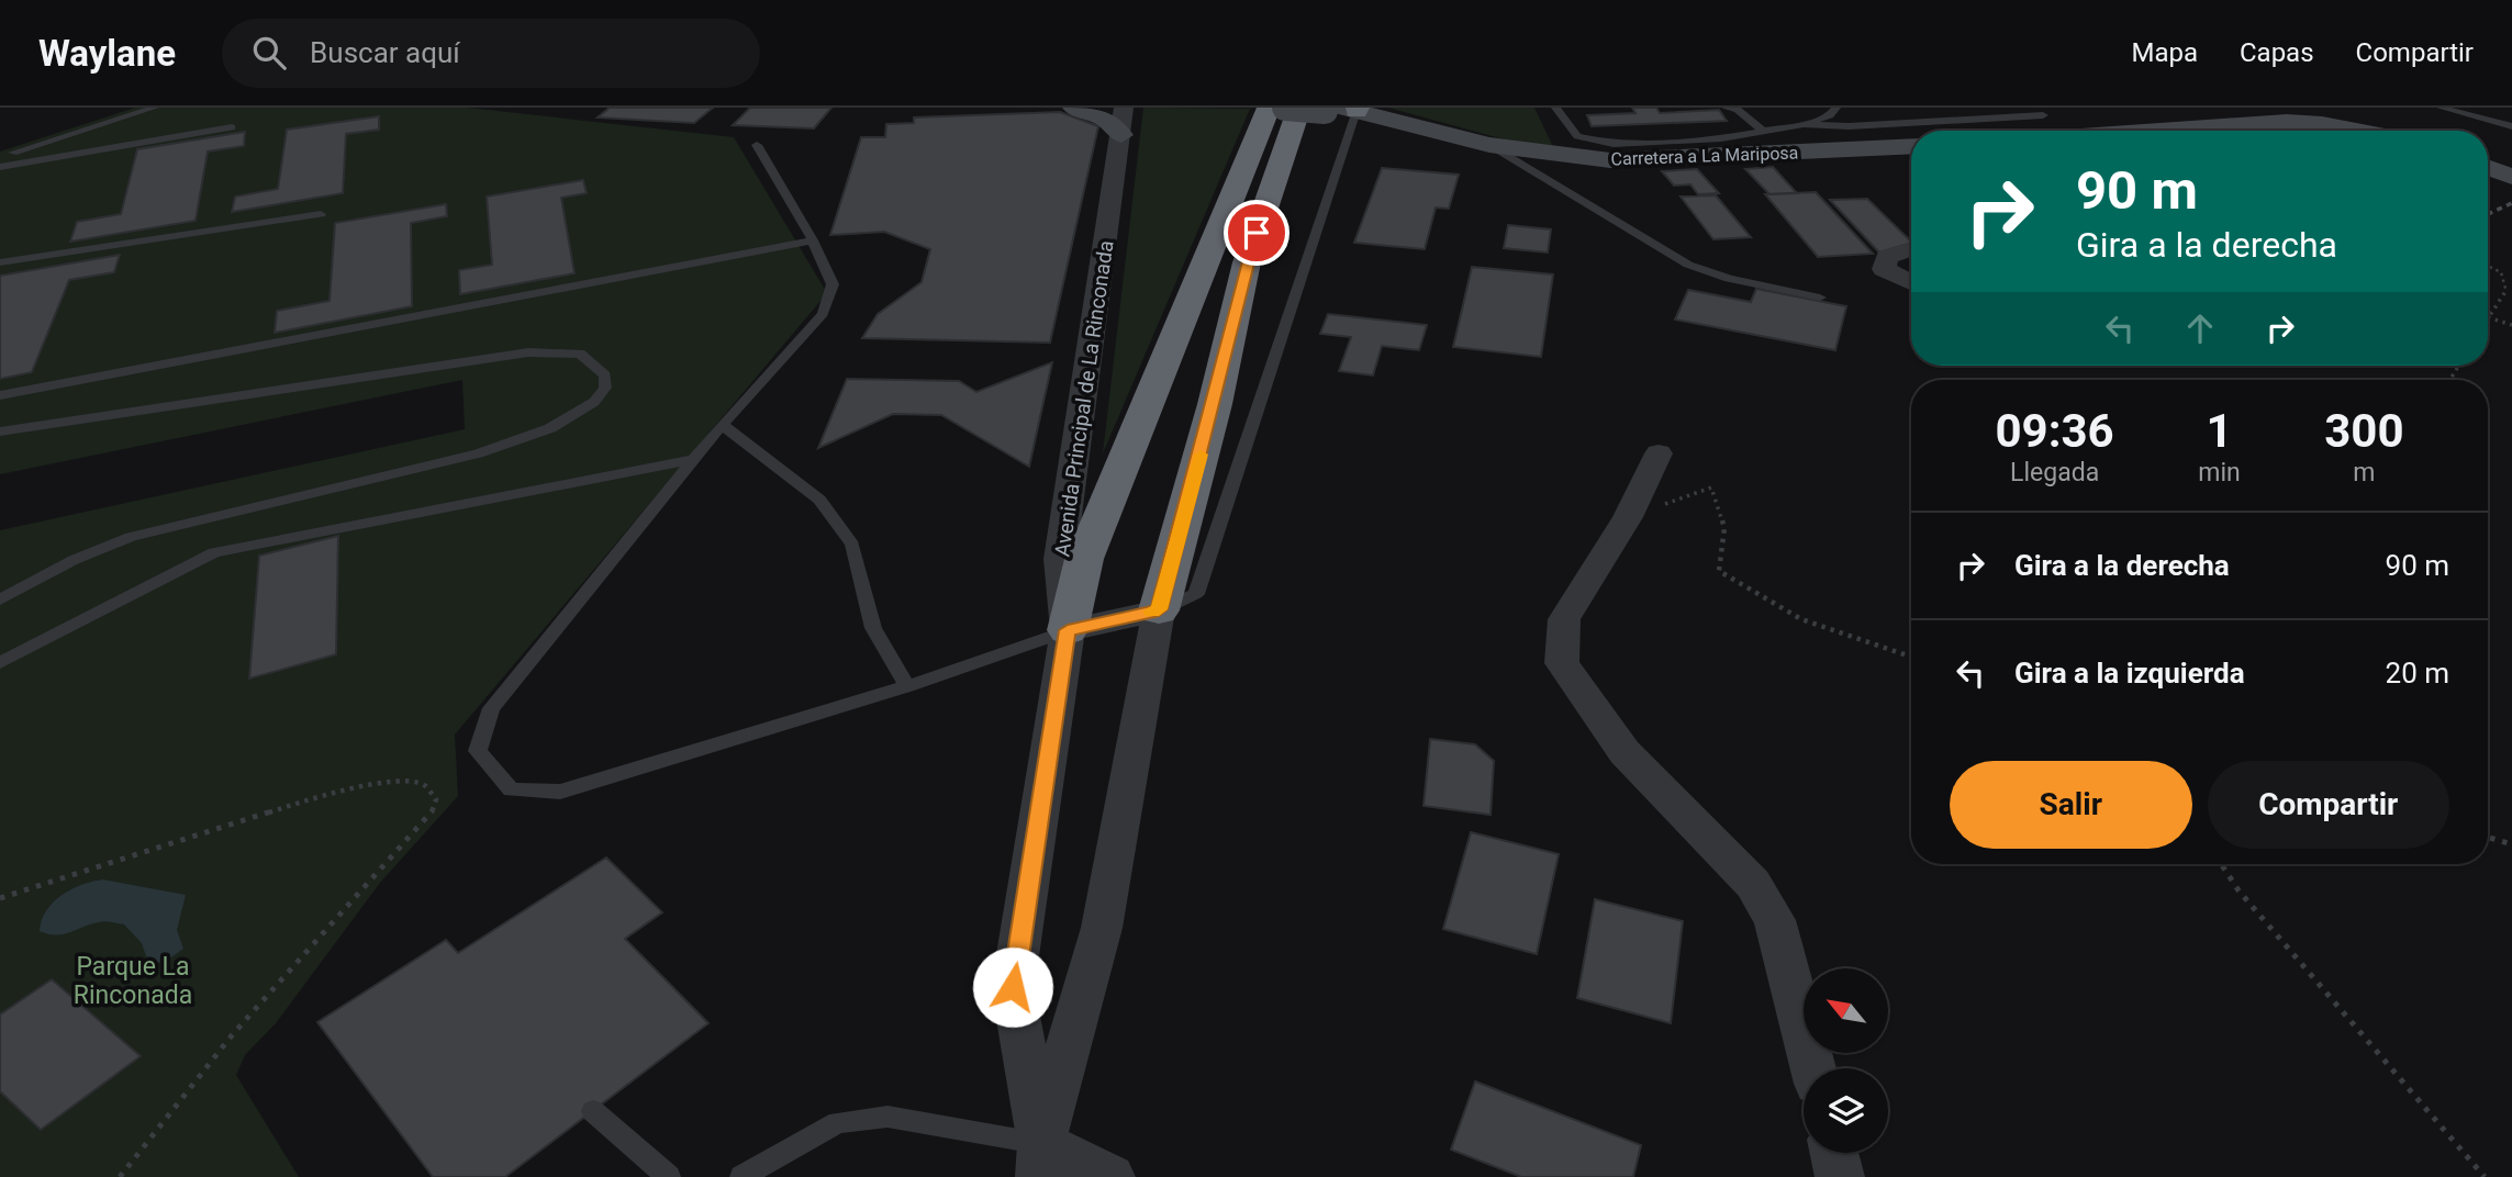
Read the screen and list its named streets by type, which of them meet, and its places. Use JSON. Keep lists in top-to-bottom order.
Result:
{
  "streets": {
    "street": ["Carretera a La Mariposa", "Avenida Principal de La Rinconada"]
  },
  "parks": ["Parque La Rinconada"],
  "north": "top left",
  "page": {
    "header": "Waylane",
    "search": "Buscar aquí",
    "nav": ["Mapa", "Capas", "Compartir"],
    "turn": ["90 m", "Gira a la derecha"],
    "eta": [
      "09:36",
      "Llegada",
      "1",
      "min",
      "300",
      "m"
    ],
    "list": [
      {
        "name": "Gira a la derecha",
        "value": "90 m"
      },
      {
        "name": "Gira a la izquierda",
        "value": "20 m"
      }
    ],
    "buttons": ["Salir", "Compartir"]
  }
}
